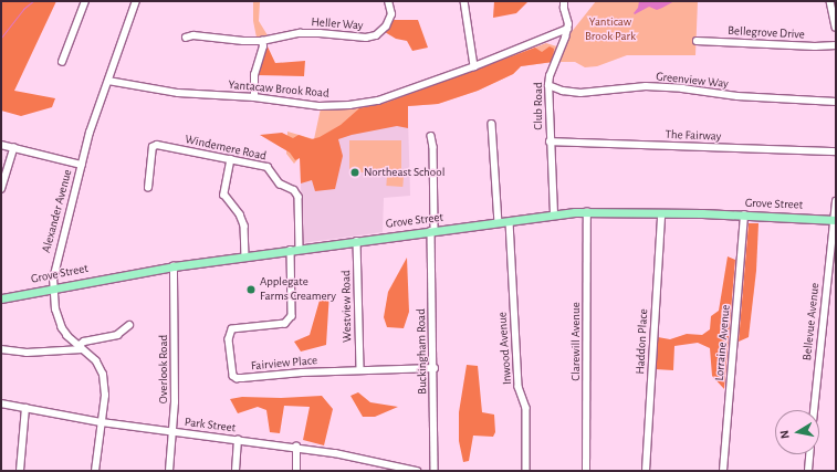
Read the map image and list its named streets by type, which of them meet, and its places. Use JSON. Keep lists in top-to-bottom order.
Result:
{
  "streets": {
    "main road": ["Grove Street"],
    "street": [
      "Heller Way",
      "Bellegrove Drive",
      "Greenview Way",
      "Yantacaw Brook Road",
      "Club Road",
      "The Fairway",
      "Windemere Road",
      "Alexander Avenue",
      "Westview Road",
      "Bellevue Avenue",
      "Clarewill Avenue",
      "Haddon Place",
      "Lorraine Avenue",
      "Inwood Avenue",
      "Buckingham Road",
      "Fairview Place",
      "Overlook Road",
      "Park Street"
    ]
  },
  "crossings": [
    ["Greenview Way", "Club Road"],
    ["Yantacaw Brook Road", "Club Road"],
    ["Yantacaw Brook Road", "Alexander Avenue"],
    ["Club Road", "The Fairway"],
    ["Club Road", "Grove Street"],
    ["Windemere Road", "Grove Street"],
    ["Windemere Road", "Fairview Place"],
    ["Grove Street", "Alexander Avenue"],
    ["Grove Street", "Westview Road"],
    ["Grove Street", "Bellevue Avenue"],
    ["Grove Street", "Clarewill Avenue"],
    ["Grove Street", "Haddon Place"],
    ["Grove Street", "Lorraine Avenue"],
    ["Grove Street", "Inwood Avenue"],
    ["Grove Street", "Buckingham Road"],
    ["Grove Street", "Fairview Place"],
    ["Grove Street", "Overlook Road"],
    ["Alexander Avenue", "Park Street"],
    ["Westview Road", "Fairview Place"],
    ["Buckingham Road", "Fairview Place"],
    ["Overlook Road", "Park Street"]
  ],
  "parks": ["Yanticaw Brook Park"],
  "places": ["Northeast School", "Applegate Farms Creamery"],
  "north": "left"
}
